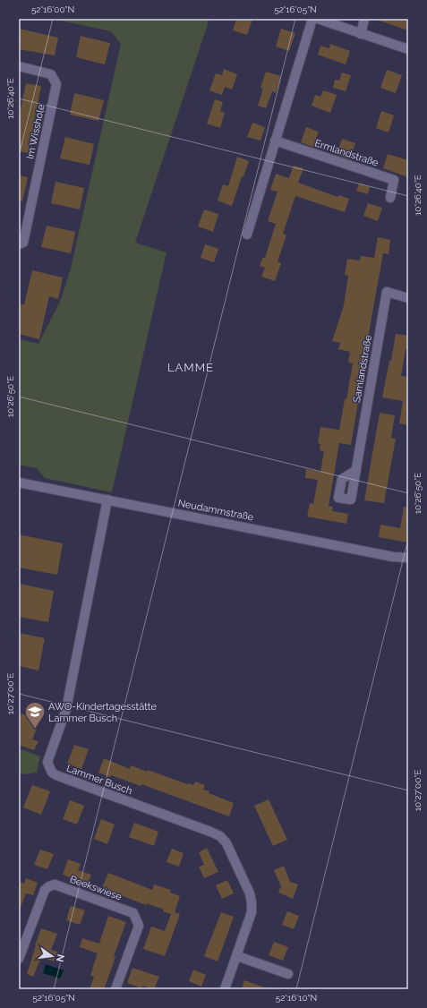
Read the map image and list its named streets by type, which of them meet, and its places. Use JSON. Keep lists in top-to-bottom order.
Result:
{
  "streets": {
    "street": [
      "Im Wisshole",
      "Ermlandstraße",
      "Samlandstraße",
      "Neudammstraße",
      "Lammer Busch",
      "Beekswiese"
    ]
  },
  "crossings": [
    ["Neudammstraße", "Lammer Busch"]
  ],
  "districts": ["LAMME"],
  "places": {
    "school or university": ["AWO-Kindertagesstätte Lammer Busch"]
  },
  "north": "right",
  "coordinates": [
    "52°16'00\"N",
    "52°16'05\"N",
    "10°26'40\"E",
    "10°26'50\"E",
    "10°27'00\"E",
    "52°16'10\"N"
  ]
}
